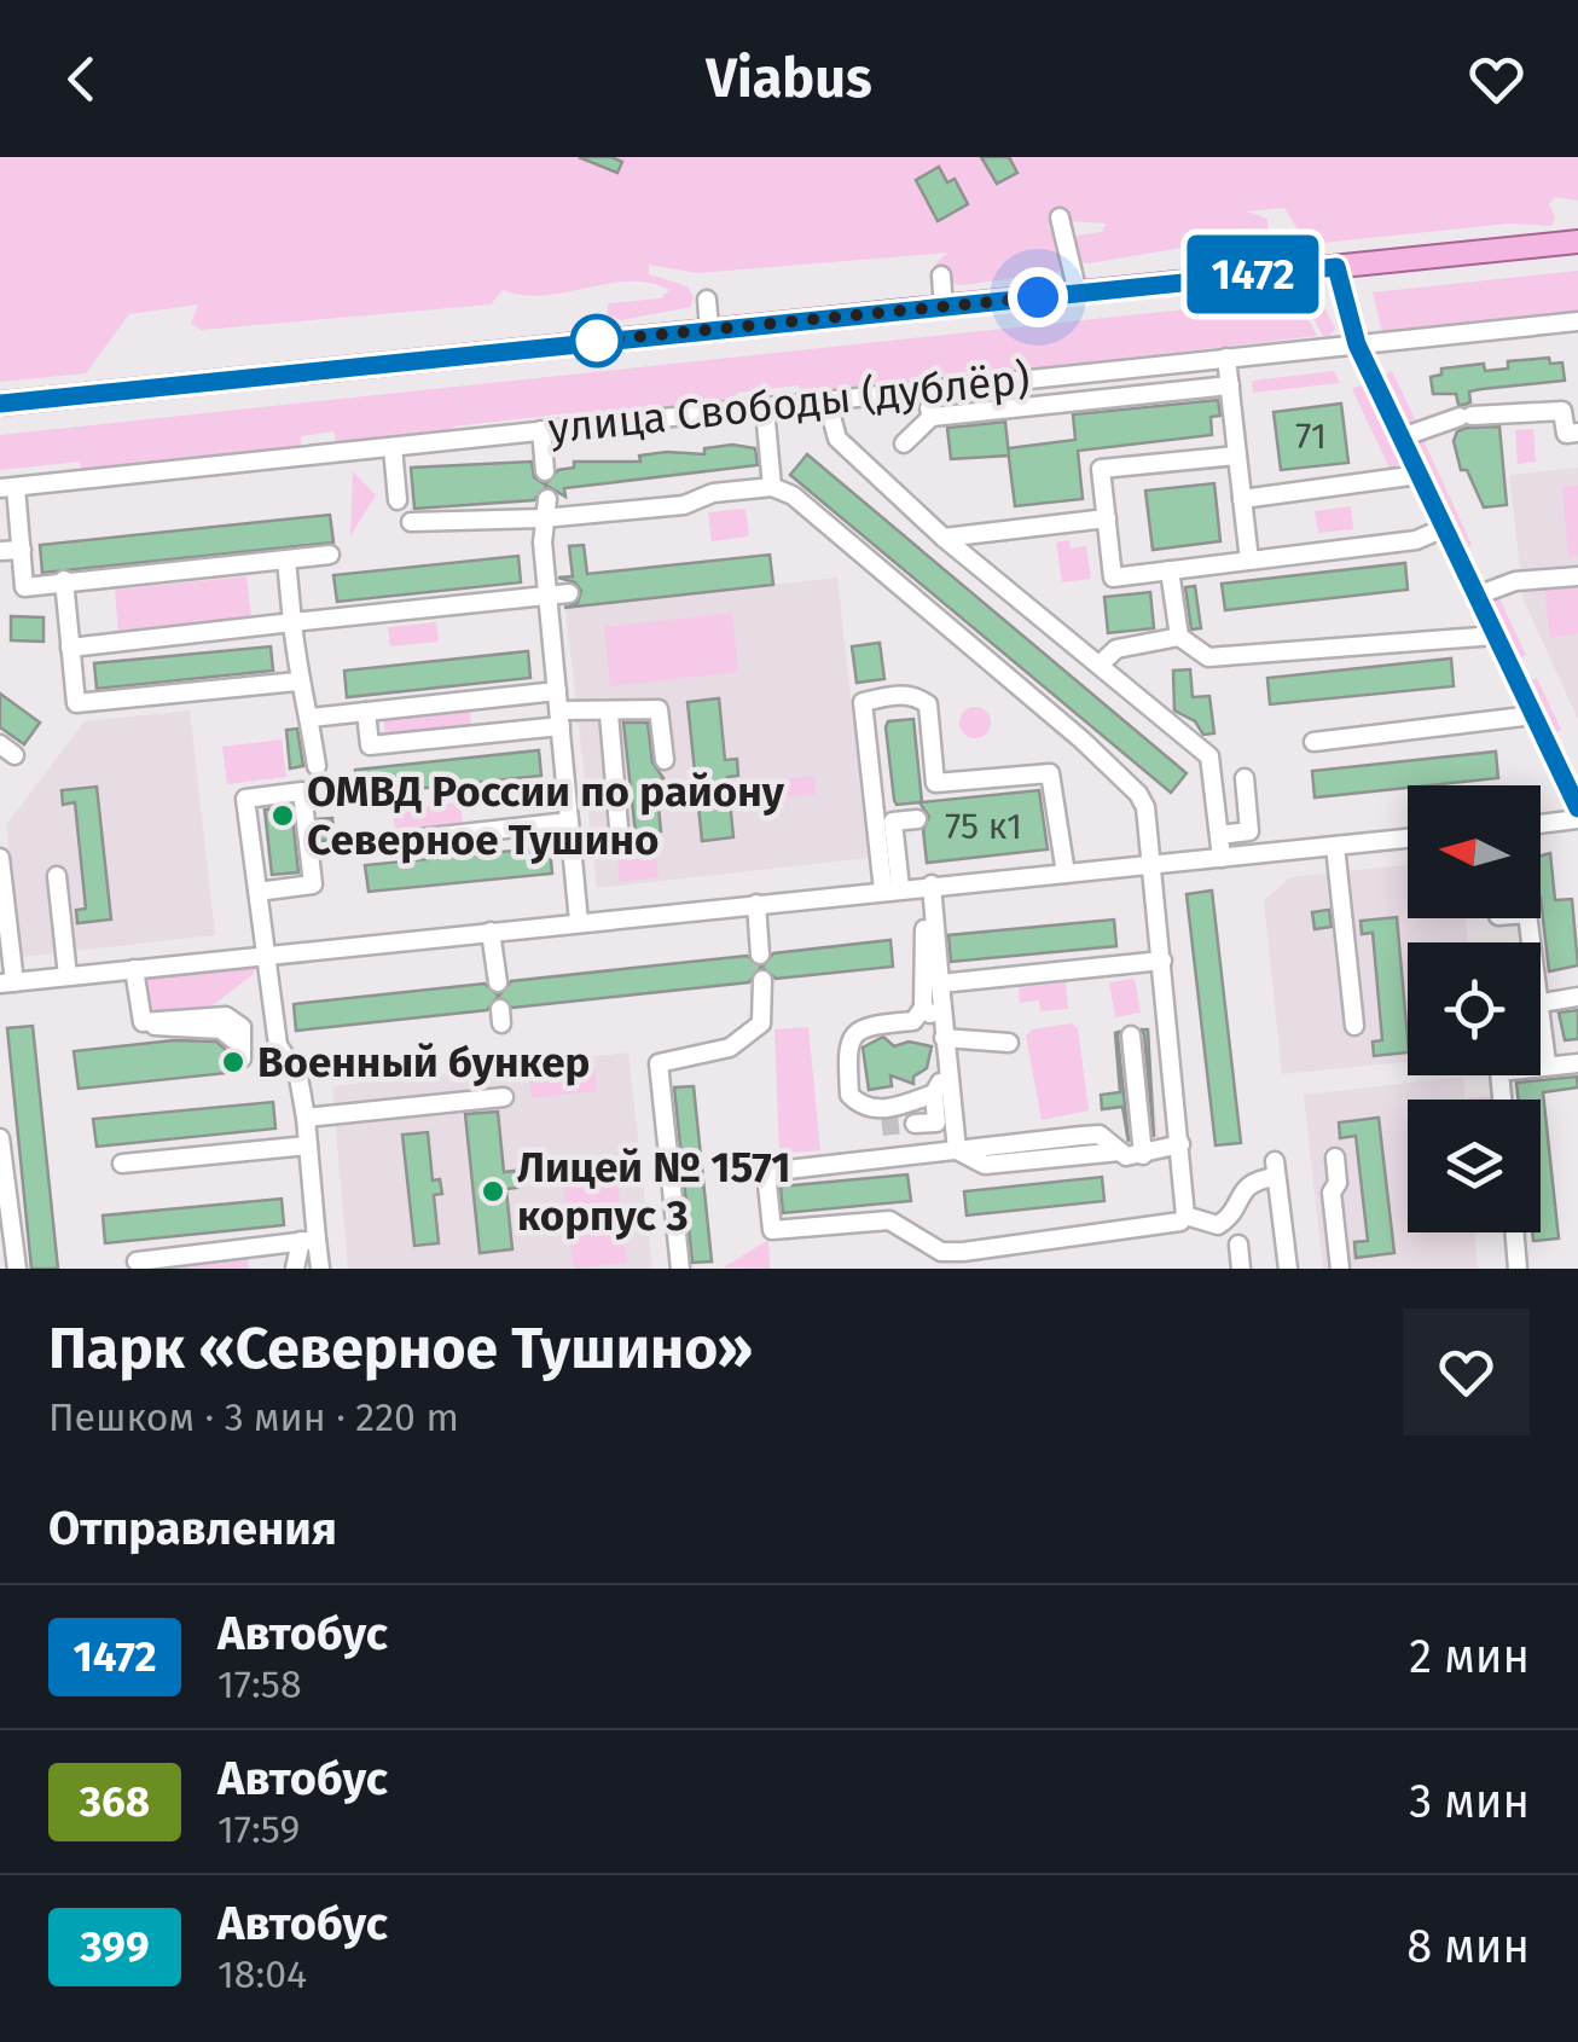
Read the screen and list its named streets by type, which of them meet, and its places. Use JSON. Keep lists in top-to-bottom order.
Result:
{
  "streets": {
    "street": ["улица Свободы (дублёр)"]
  },
  "places": ["ОМВД России по району Северное Тушино", "Военный бункер", "Лицей № 1571 корпус 3"],
  "lines": ["bus line 1472"],
  "house_numbers": ["71", "75 к1"],
  "north": "left",
  "page": {
    "header": "Viabus",
    "on_map": "1472",
    "heading": [
      ["Парк «Северное Тушино»", "Пешком · 3 мин · 220 m"],
      "Отправления"
    ],
    "list": [
      {
        "mark": "1472",
        "name": "Автобус",
        "note": "17:58",
        "value": "2 мин"
      },
      {
        "mark": "368",
        "name": "Автобус",
        "note": "17:59",
        "value": "3 мин"
      },
      {
        "mark": "399",
        "name": "Автобус",
        "note": "18:04",
        "value": "8 мин"
      }
    ]
  }
}
